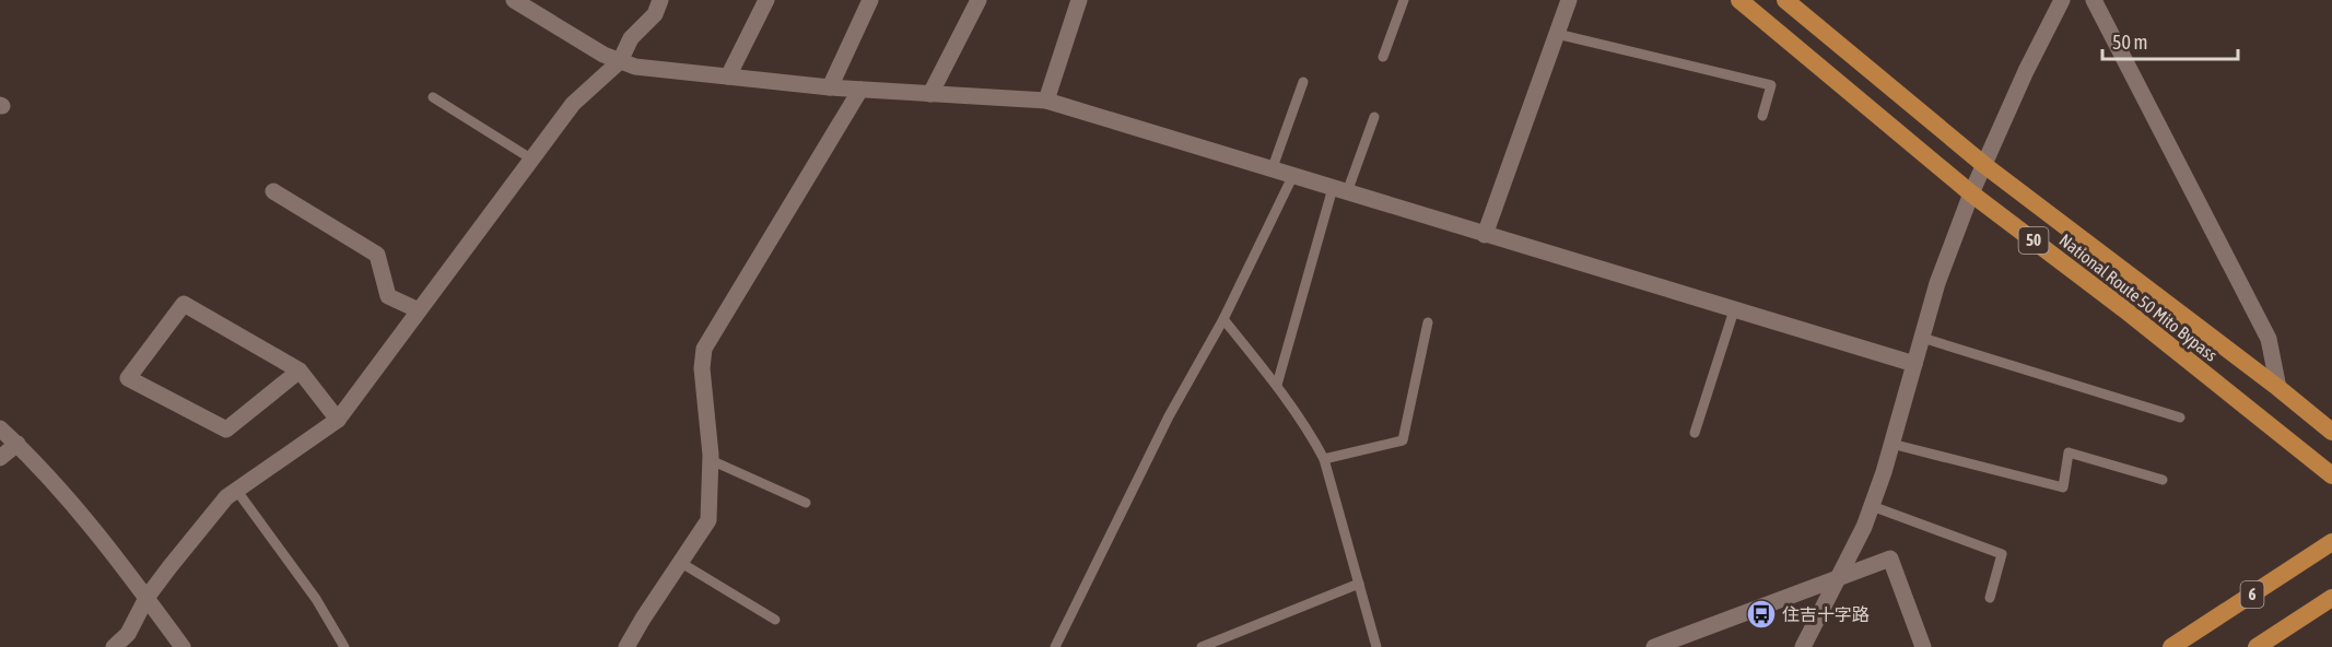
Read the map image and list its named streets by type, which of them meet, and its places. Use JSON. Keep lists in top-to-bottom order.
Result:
{
  "streets": {
    "highway": ["50", "National Route 50 Mito Bypass", "6"]
  },
  "crossings": [
    ["50", "National Route 50 Mito Bypass"]
  ],
  "places": {
    "bus stop": ["住吉十字路"]
  },
  "scale_bar": "50 m"
}
